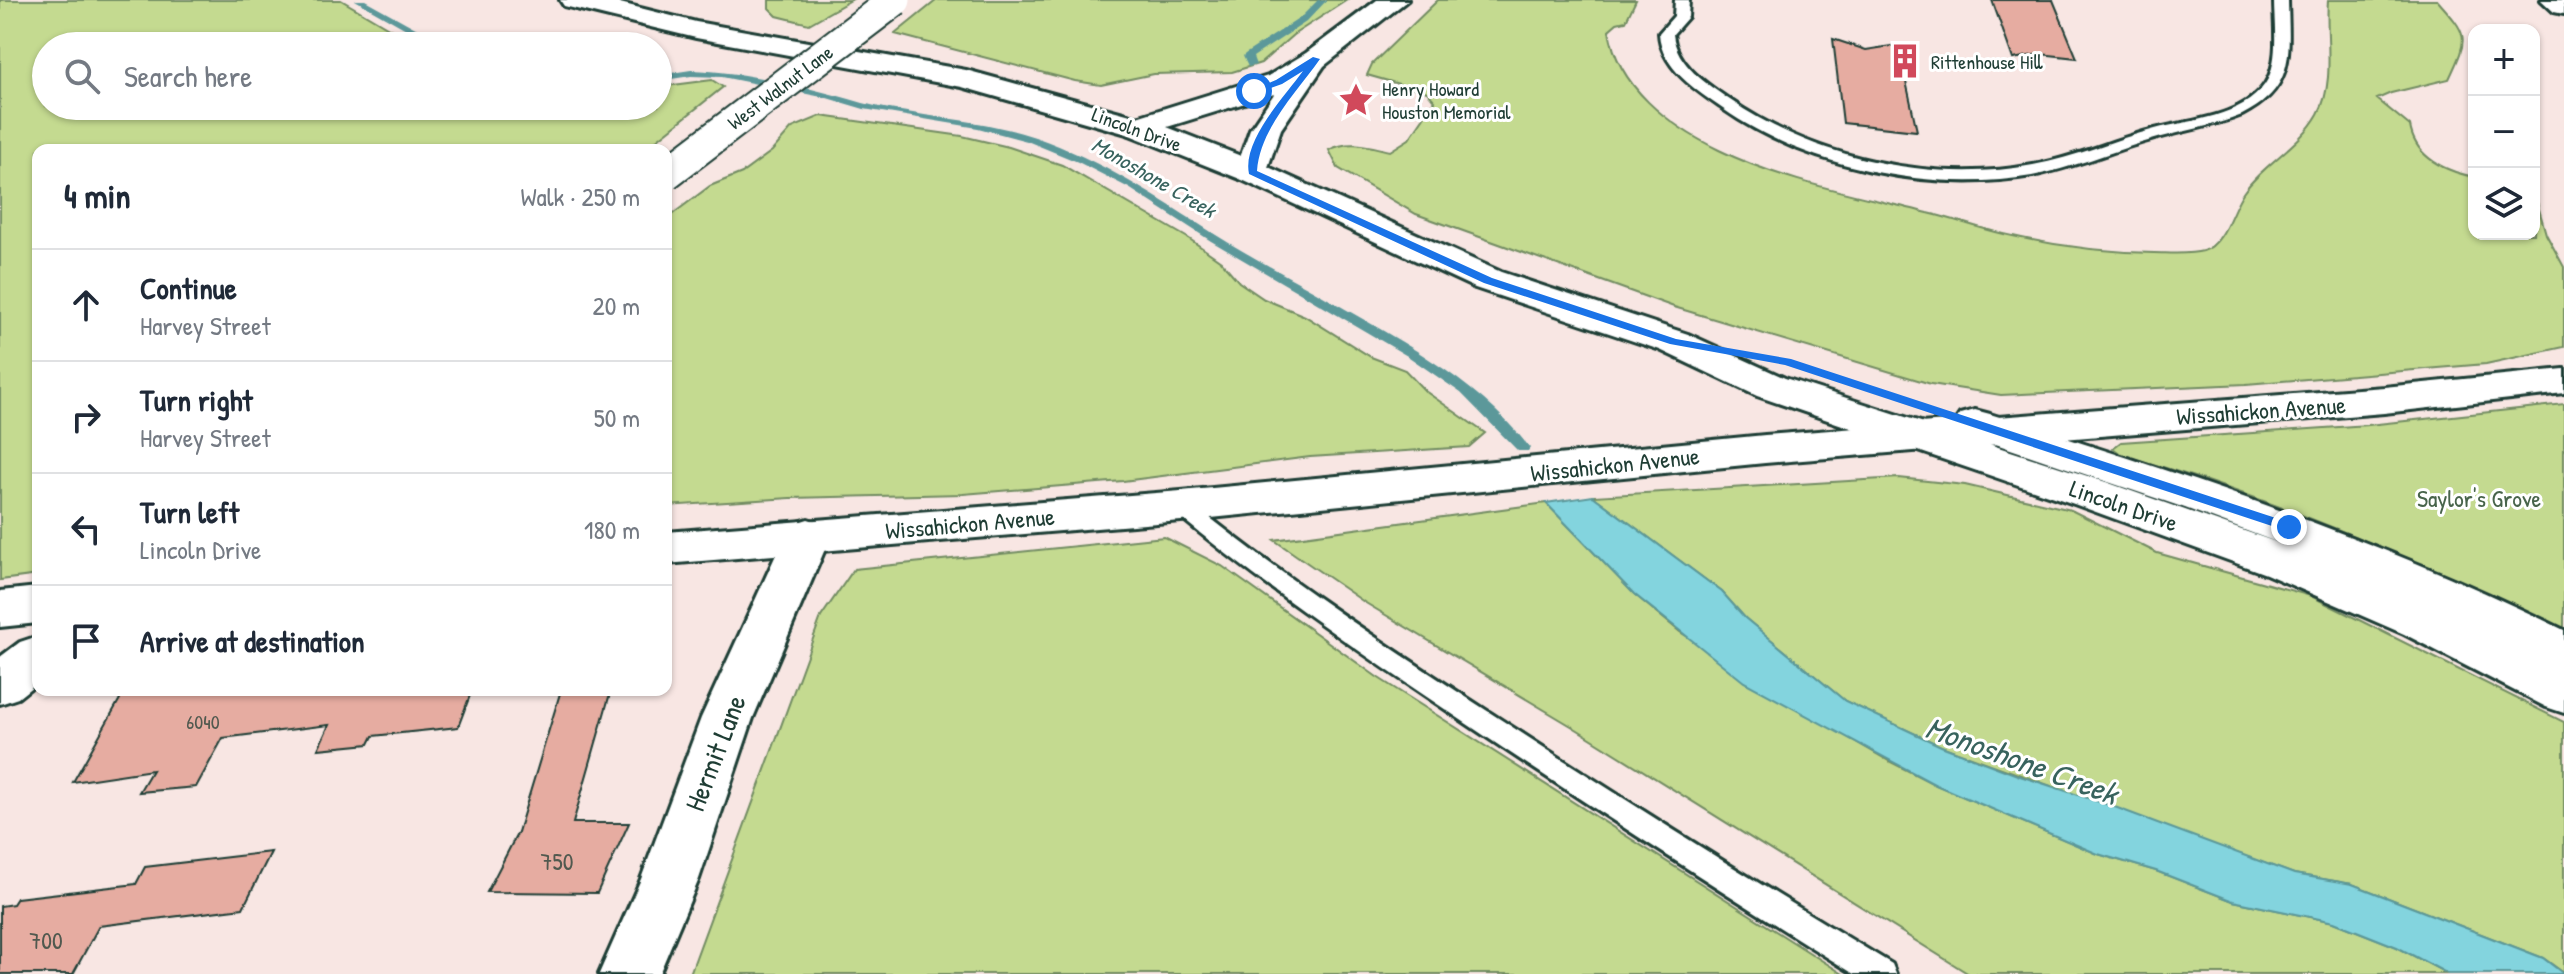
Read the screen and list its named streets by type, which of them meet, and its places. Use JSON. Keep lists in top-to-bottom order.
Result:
{
  "streets": {
    "street": [
      "West Walnut Lane",
      "Lincoln Drive",
      "Wissahickon Avenue",
      "Hermit Lane"
    ]
  },
  "crossings": [
    ["Lincoln Drive", "Wissahickon Avenue"],
    ["Wissahickon Avenue", "Hermit Lane"]
  ],
  "water": ["Monoshone Creek"],
  "parks": ["Saylor's Grove"],
  "places": {
    "building": ["Rittenhouse Hill"],
    "place": ["Henry Howard Houston Memorial"]
  },
  "house_numbers": ["6040", "750", "700"],
  "page": {
    "map_buttons": ["+", "−"],
    "search": "Search here",
    "heading": ["4 min", "Walk · 250 m"],
    "list": [
      ["Continue", "Harvey Street", "20 m"],
      ["Turn right", "Harvey Street", "50 m"],
      ["Turn left", "Lincoln Drive", "180 m"],
      "Arrive at destination"
    ]
  }
}
